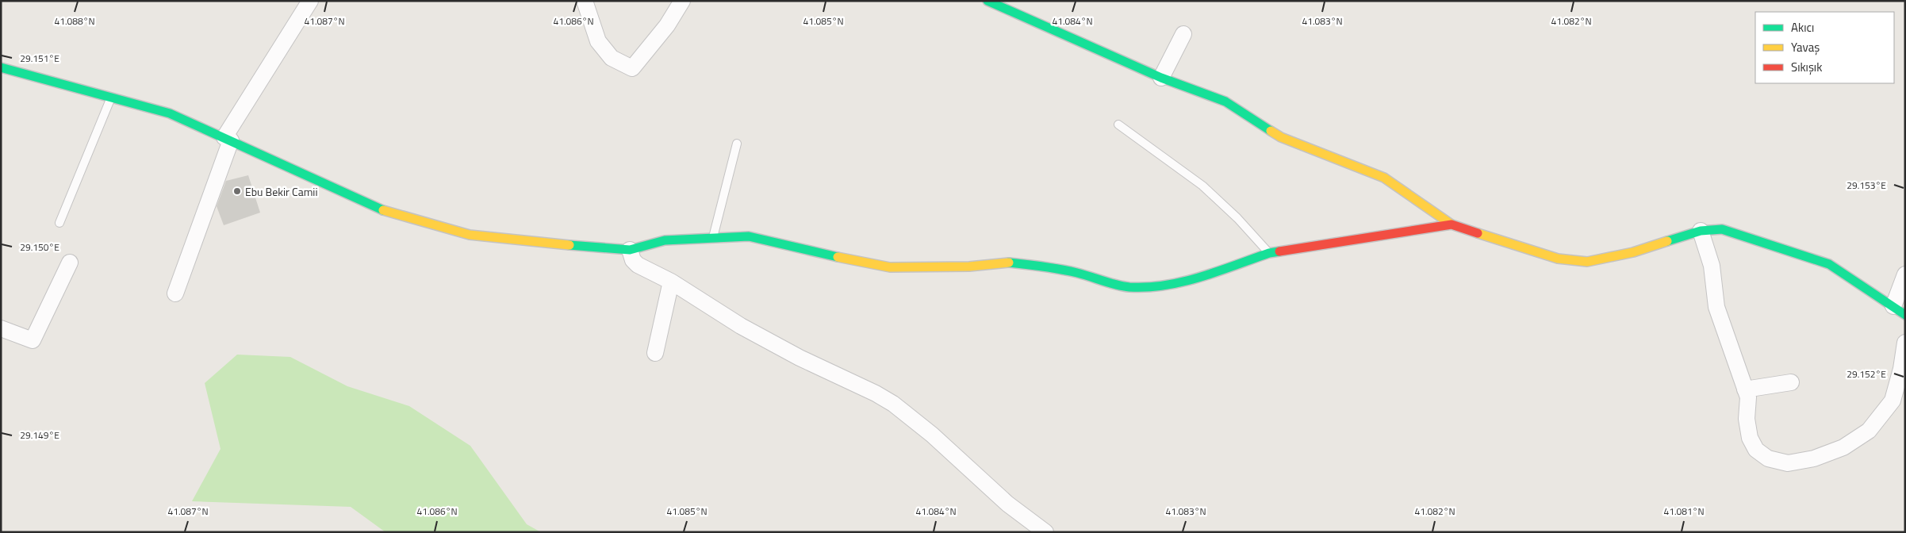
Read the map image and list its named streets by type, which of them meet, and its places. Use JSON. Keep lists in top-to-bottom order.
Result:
{
  "places": ["Ebu Bekir Camii"],
  "legend": ["Akıcı", "Yavaş", "Sıkışık"],
  "coordinates": [
    "41.088°N",
    "41.087°N",
    "41.086°N",
    "41.085°N",
    "41.084°N",
    "41.083°N",
    "41.082°N",
    "29.151°E",
    "29.153°E",
    "29.150°E",
    "29.152°E",
    "29.149°E",
    "41.081°N"
  ]
}
